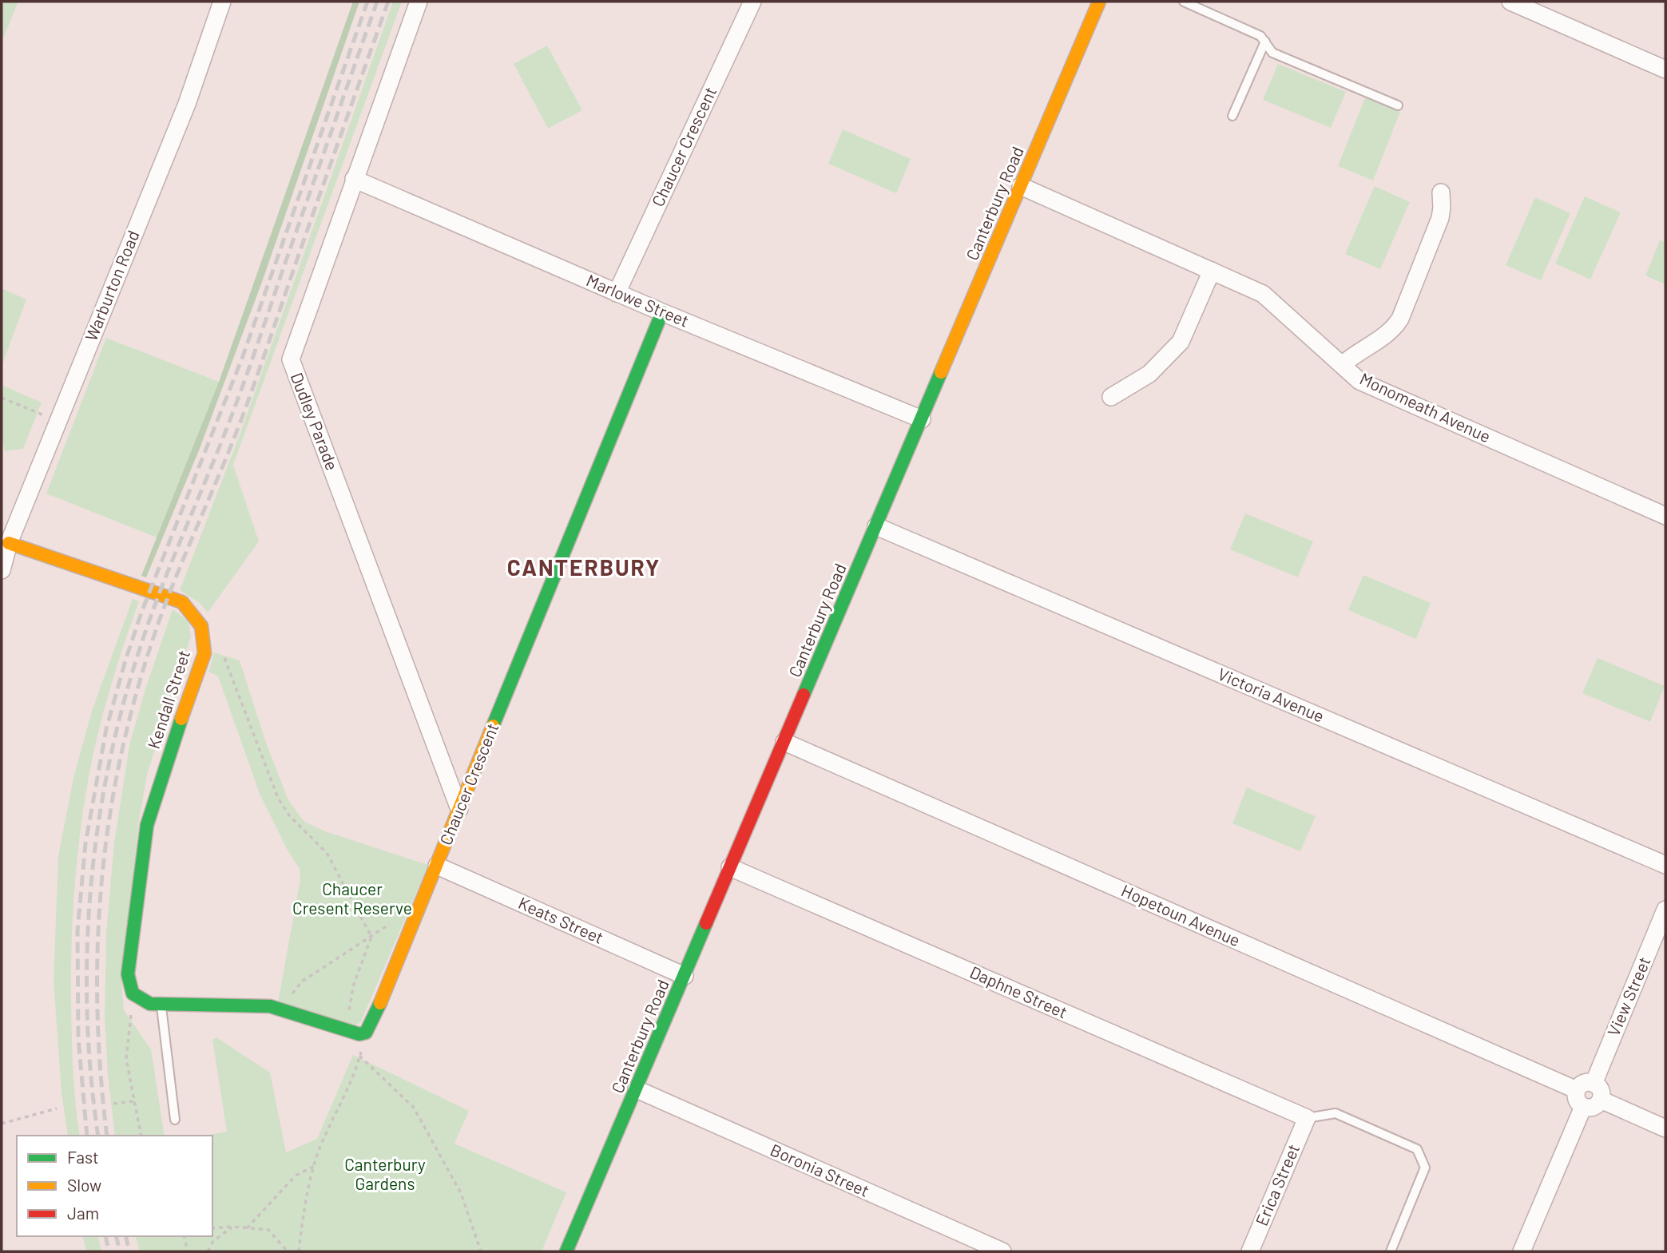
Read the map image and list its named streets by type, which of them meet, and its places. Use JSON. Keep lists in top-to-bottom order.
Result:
{
  "streets": {
    "street": [
      "Chaucer Crescent",
      "Canterbury Road",
      "Warburton Road",
      "Marlowe Street",
      "Monomeath Avenue",
      "Dudley Parade",
      "Victoria Avenue",
      "Kendall Street",
      "Hopetoun Avenue",
      "Keats Street",
      "Daphne Street",
      "View Street",
      "Boronia Street",
      "Erica Street"
    ]
  },
  "crossings": [
    ["Chaucer Crescent", "Marlowe Street"],
    ["Chaucer Crescent", "Dudley Parade"],
    ["Chaucer Crescent", "Keats Street"],
    ["Canterbury Road", "Marlowe Street"],
    ["Canterbury Road", "Monomeath Avenue"],
    ["Canterbury Road", "Victoria Avenue"],
    ["Canterbury Road", "Hopetoun Avenue"],
    ["Canterbury Road", "Keats Street"],
    ["Canterbury Road", "Daphne Street"],
    ["Canterbury Road", "Boronia Street"],
    ["Warburton Road", "Kendall Street"],
    ["Marlowe Street", "Dudley Parade"],
    ["Hopetoun Avenue", "View Street"],
    ["Daphne Street", "Erica Street"]
  ],
  "districts": ["CANTERBURY"],
  "parks": ["Chaucer Cresent Reserve", "Canterbury Gardens"],
  "legend": ["Fast", "Slow", "Jam"]
}
